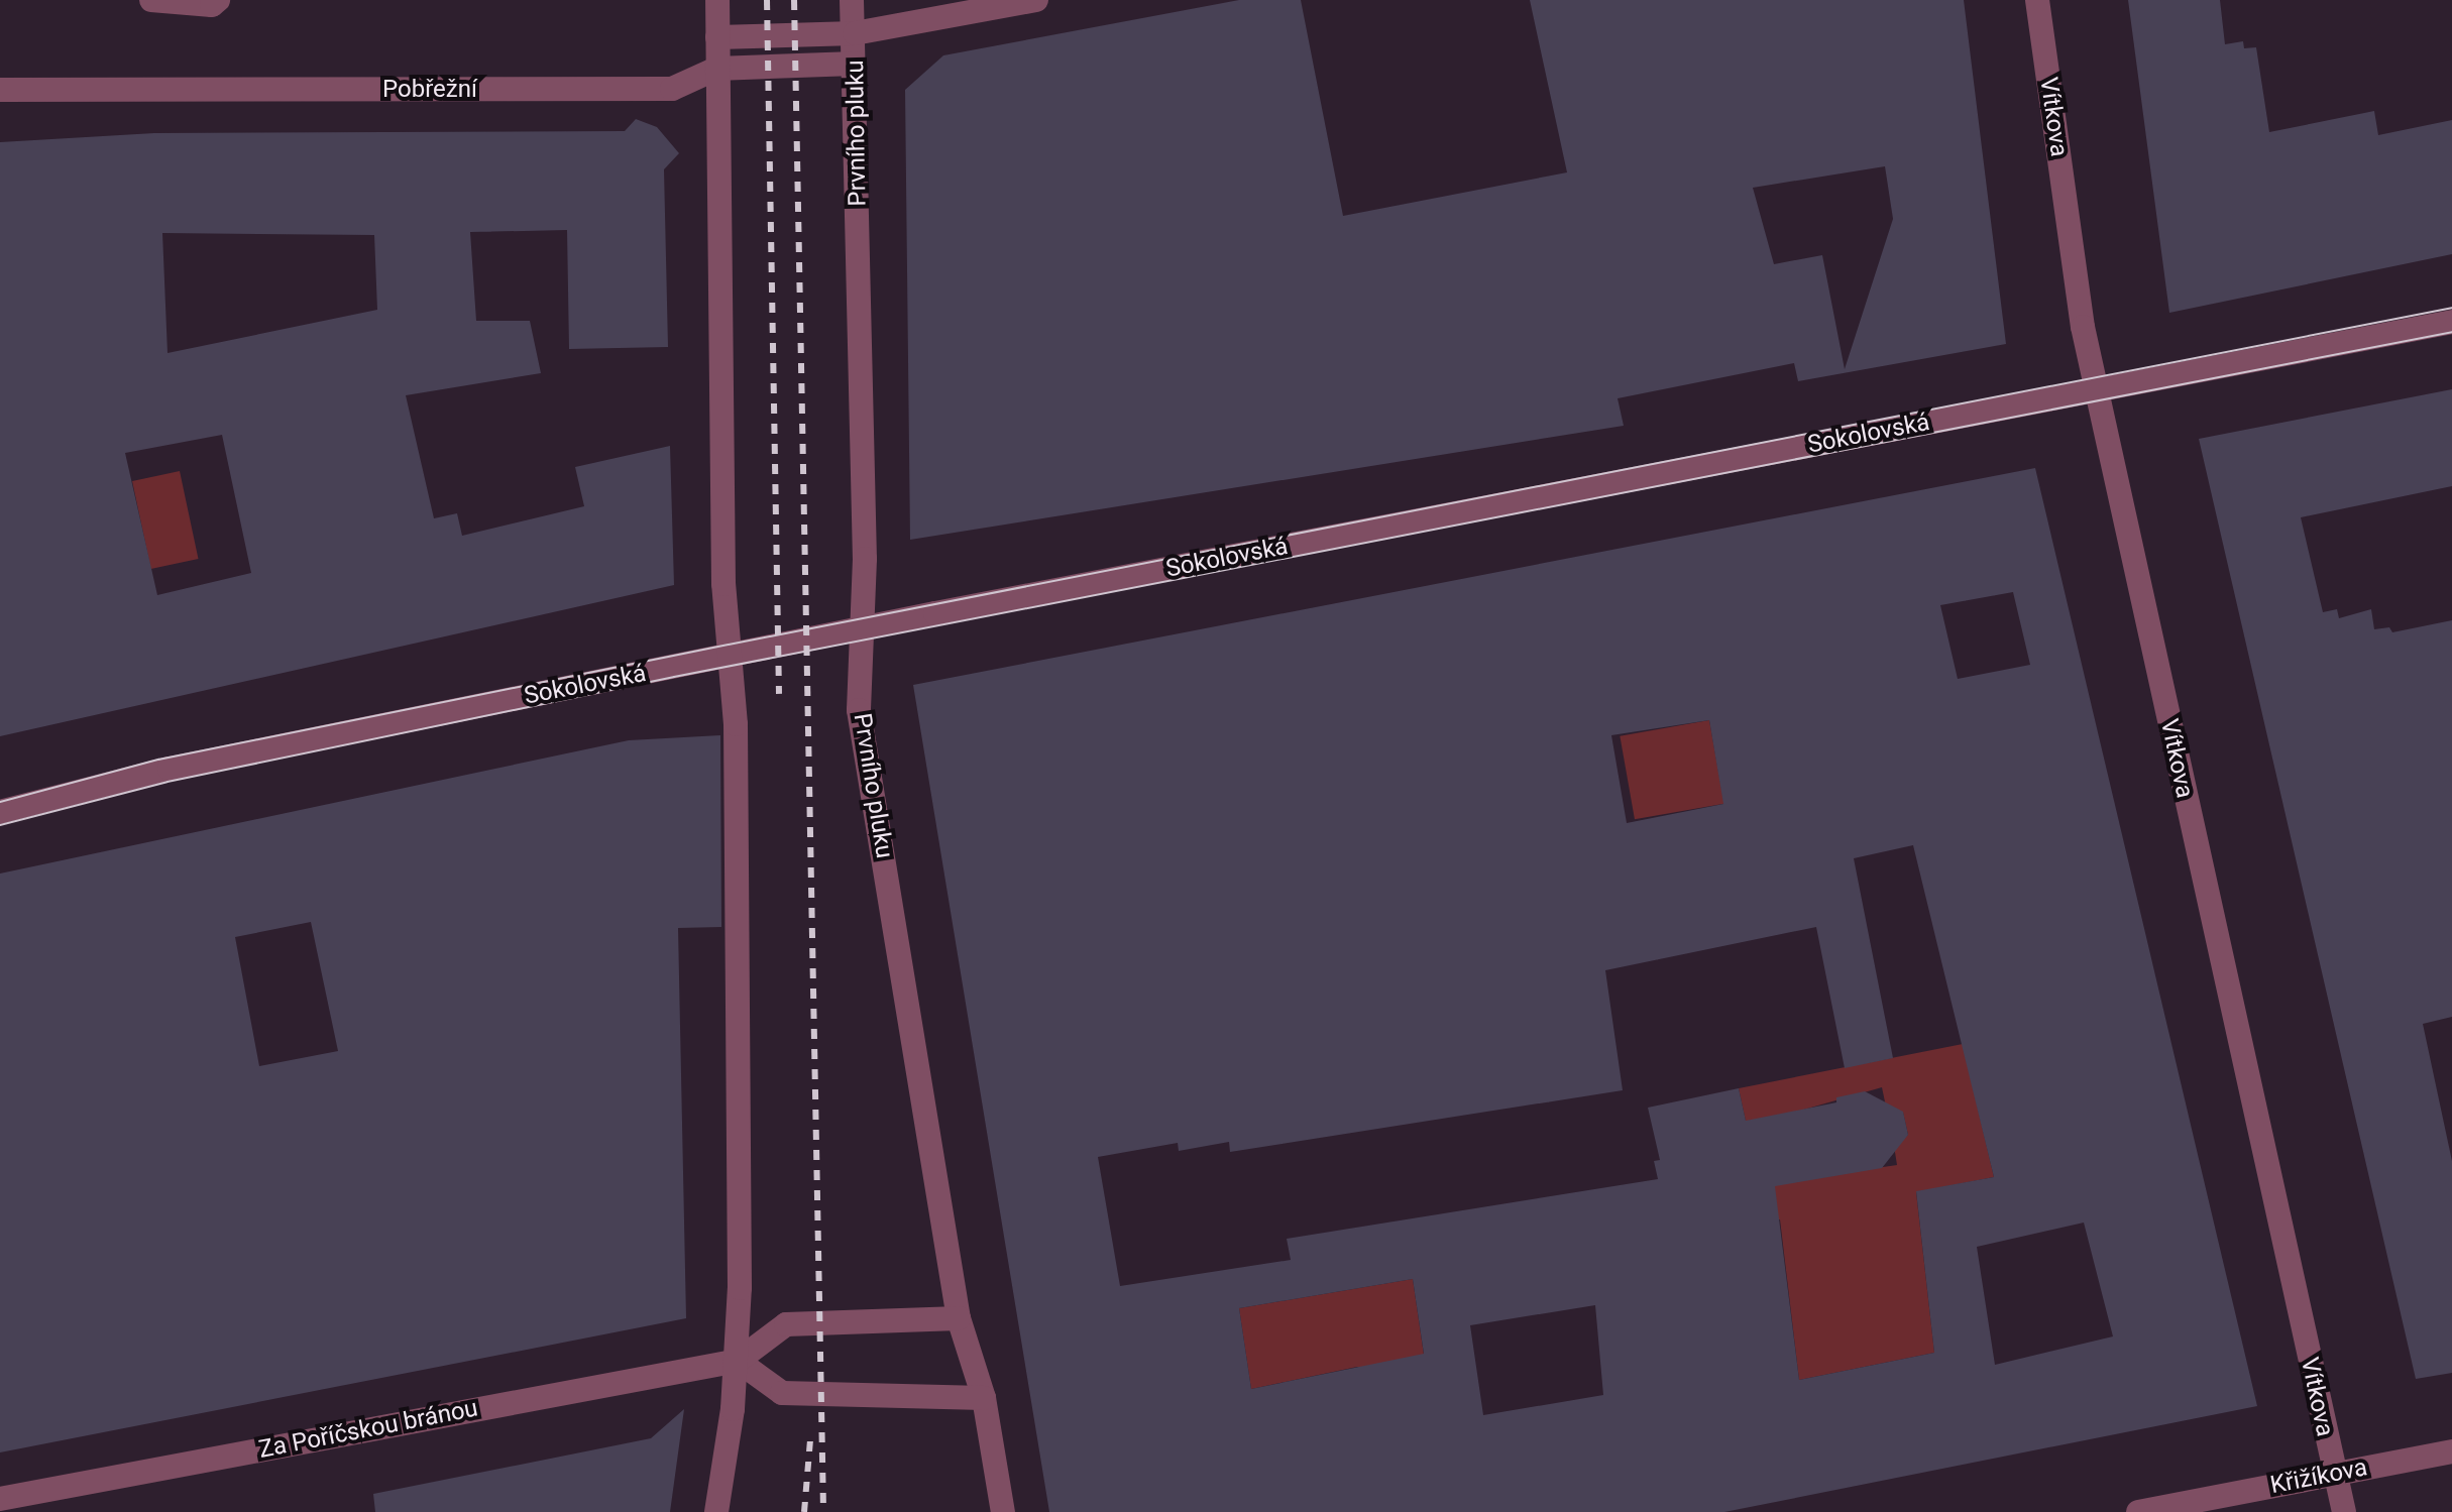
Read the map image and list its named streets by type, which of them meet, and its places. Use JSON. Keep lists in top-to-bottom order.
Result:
{
  "streets": {
    "street": [
      "Pobřežní",
      "Vítkova",
      "Prvního pluku",
      "Sokolovská",
      "Za Poříčskou bránou",
      "Křižíkova"
    ]
  },
  "crossings": [
    ["Pobřežní", "Prvního pluku"],
    ["Vítkova", "Sokolovská"],
    ["Vítkova", "Křižíkova"],
    ["Prvního pluku", "Sokolovská"]
  ]
}
